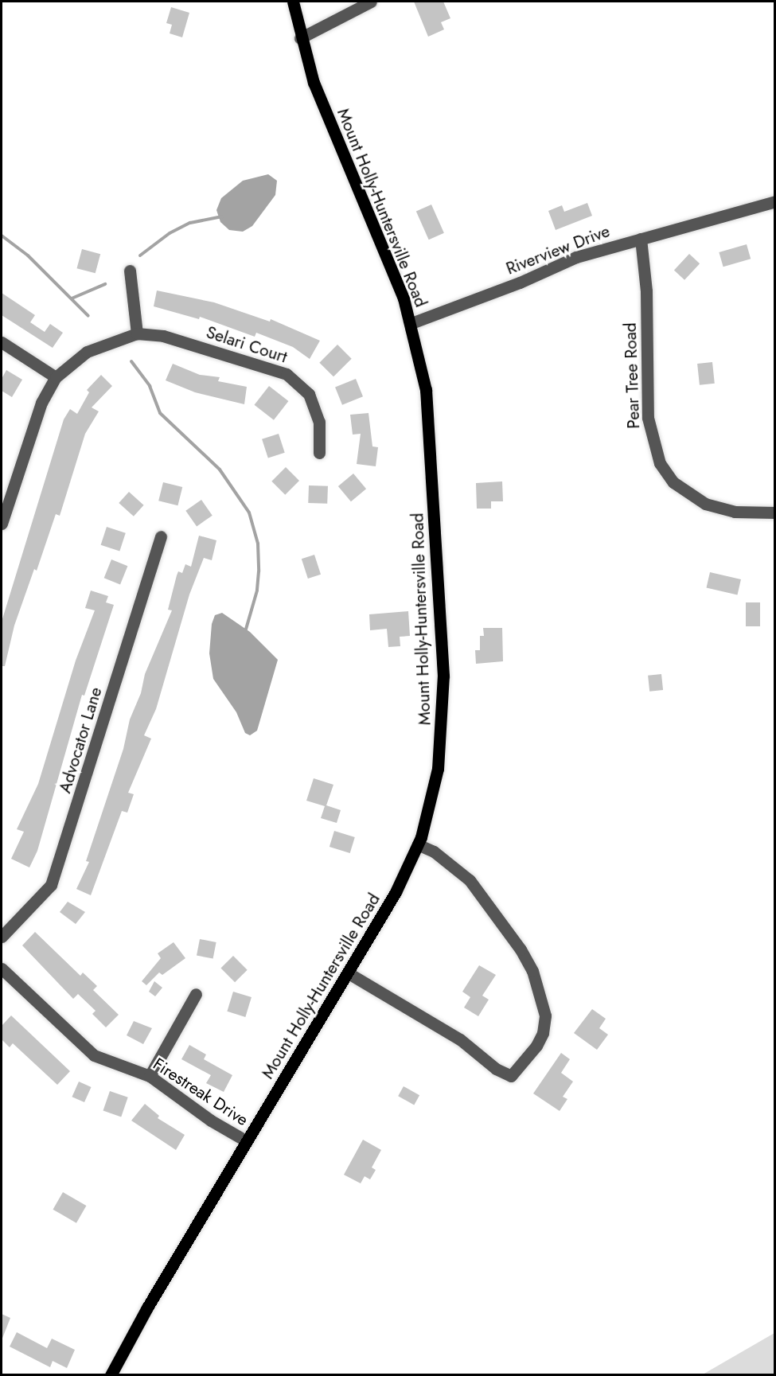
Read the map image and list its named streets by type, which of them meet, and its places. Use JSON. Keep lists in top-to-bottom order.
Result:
{
  "streets": {
    "main road": ["Mount Holly-Huntersville Road"],
    "street": [
      "Riverview Drive",
      "Selari Court",
      "Pear Tree Road",
      "Advocator Lane",
      "Firestreak Drive"
    ]
  },
  "crossings": [
    ["Mount Holly-Huntersville Road", "Riverview Drive"],
    ["Mount Holly-Huntersville Road", "Firestreak Drive"],
    ["Riverview Drive", "Pear Tree Road"]
  ]
}
